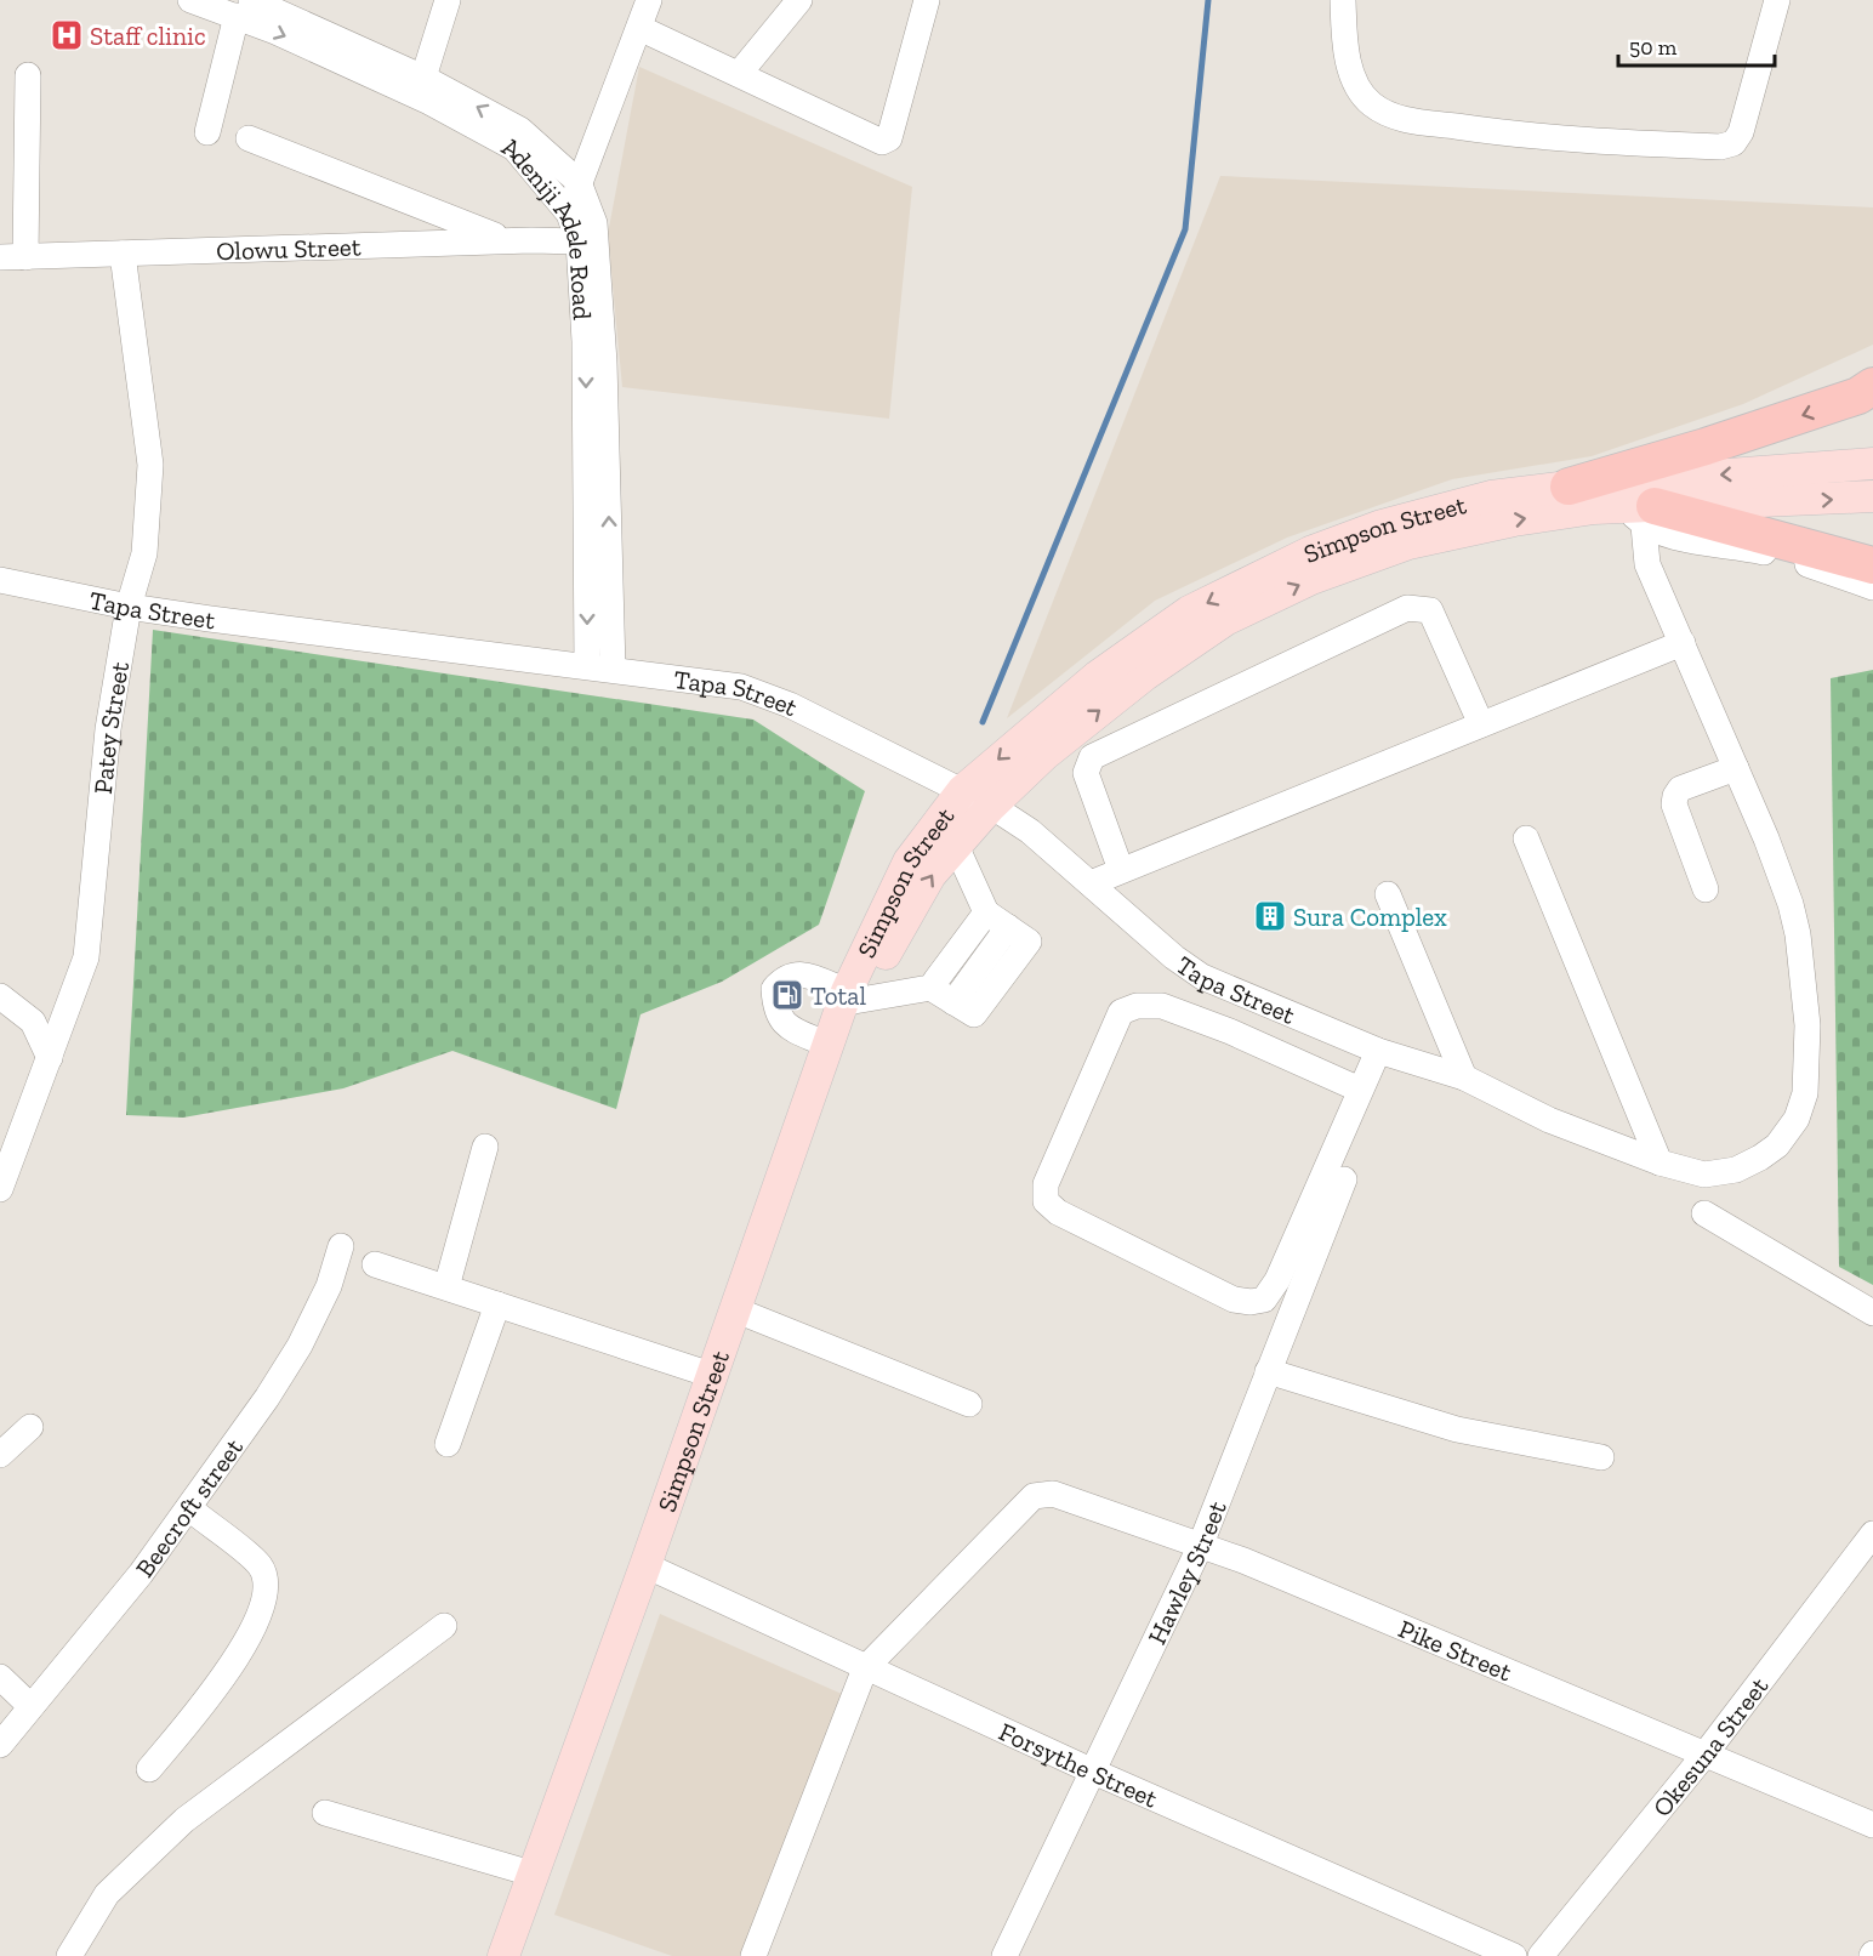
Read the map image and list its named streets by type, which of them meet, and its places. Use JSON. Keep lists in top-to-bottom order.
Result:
{
  "streets": {
    "main road": ["Simpson Street"],
    "street": [
      "Adeniji Adele Road",
      "Olowu Street",
      "Tapa Street",
      "Patey Street",
      "Beecroft street",
      "Hawley Street",
      "Pike Street",
      "Okesuna Street",
      "Forsythe Street"
    ]
  },
  "crossings": [
    ["Adeniji Adele Road", "Olowu Street"],
    ["Adeniji Adele Road", "Tapa Street"],
    ["Olowu Street", "Patey Street"],
    ["Simpson Street", "Tapa Street"],
    ["Simpson Street", "Forsythe Street"],
    ["Tapa Street", "Patey Street"],
    ["Hawley Street", "Pike Street"],
    ["Hawley Street", "Forsythe Street"],
    ["Pike Street", "Okesuna Street"],
    ["Pike Street", "Forsythe Street"]
  ],
  "places": {
    "hospital": ["Staff clinic"],
    "building": ["Sura Complex"],
    "fuel station": ["Total"]
  },
  "scale_bar": "50 m"
}
